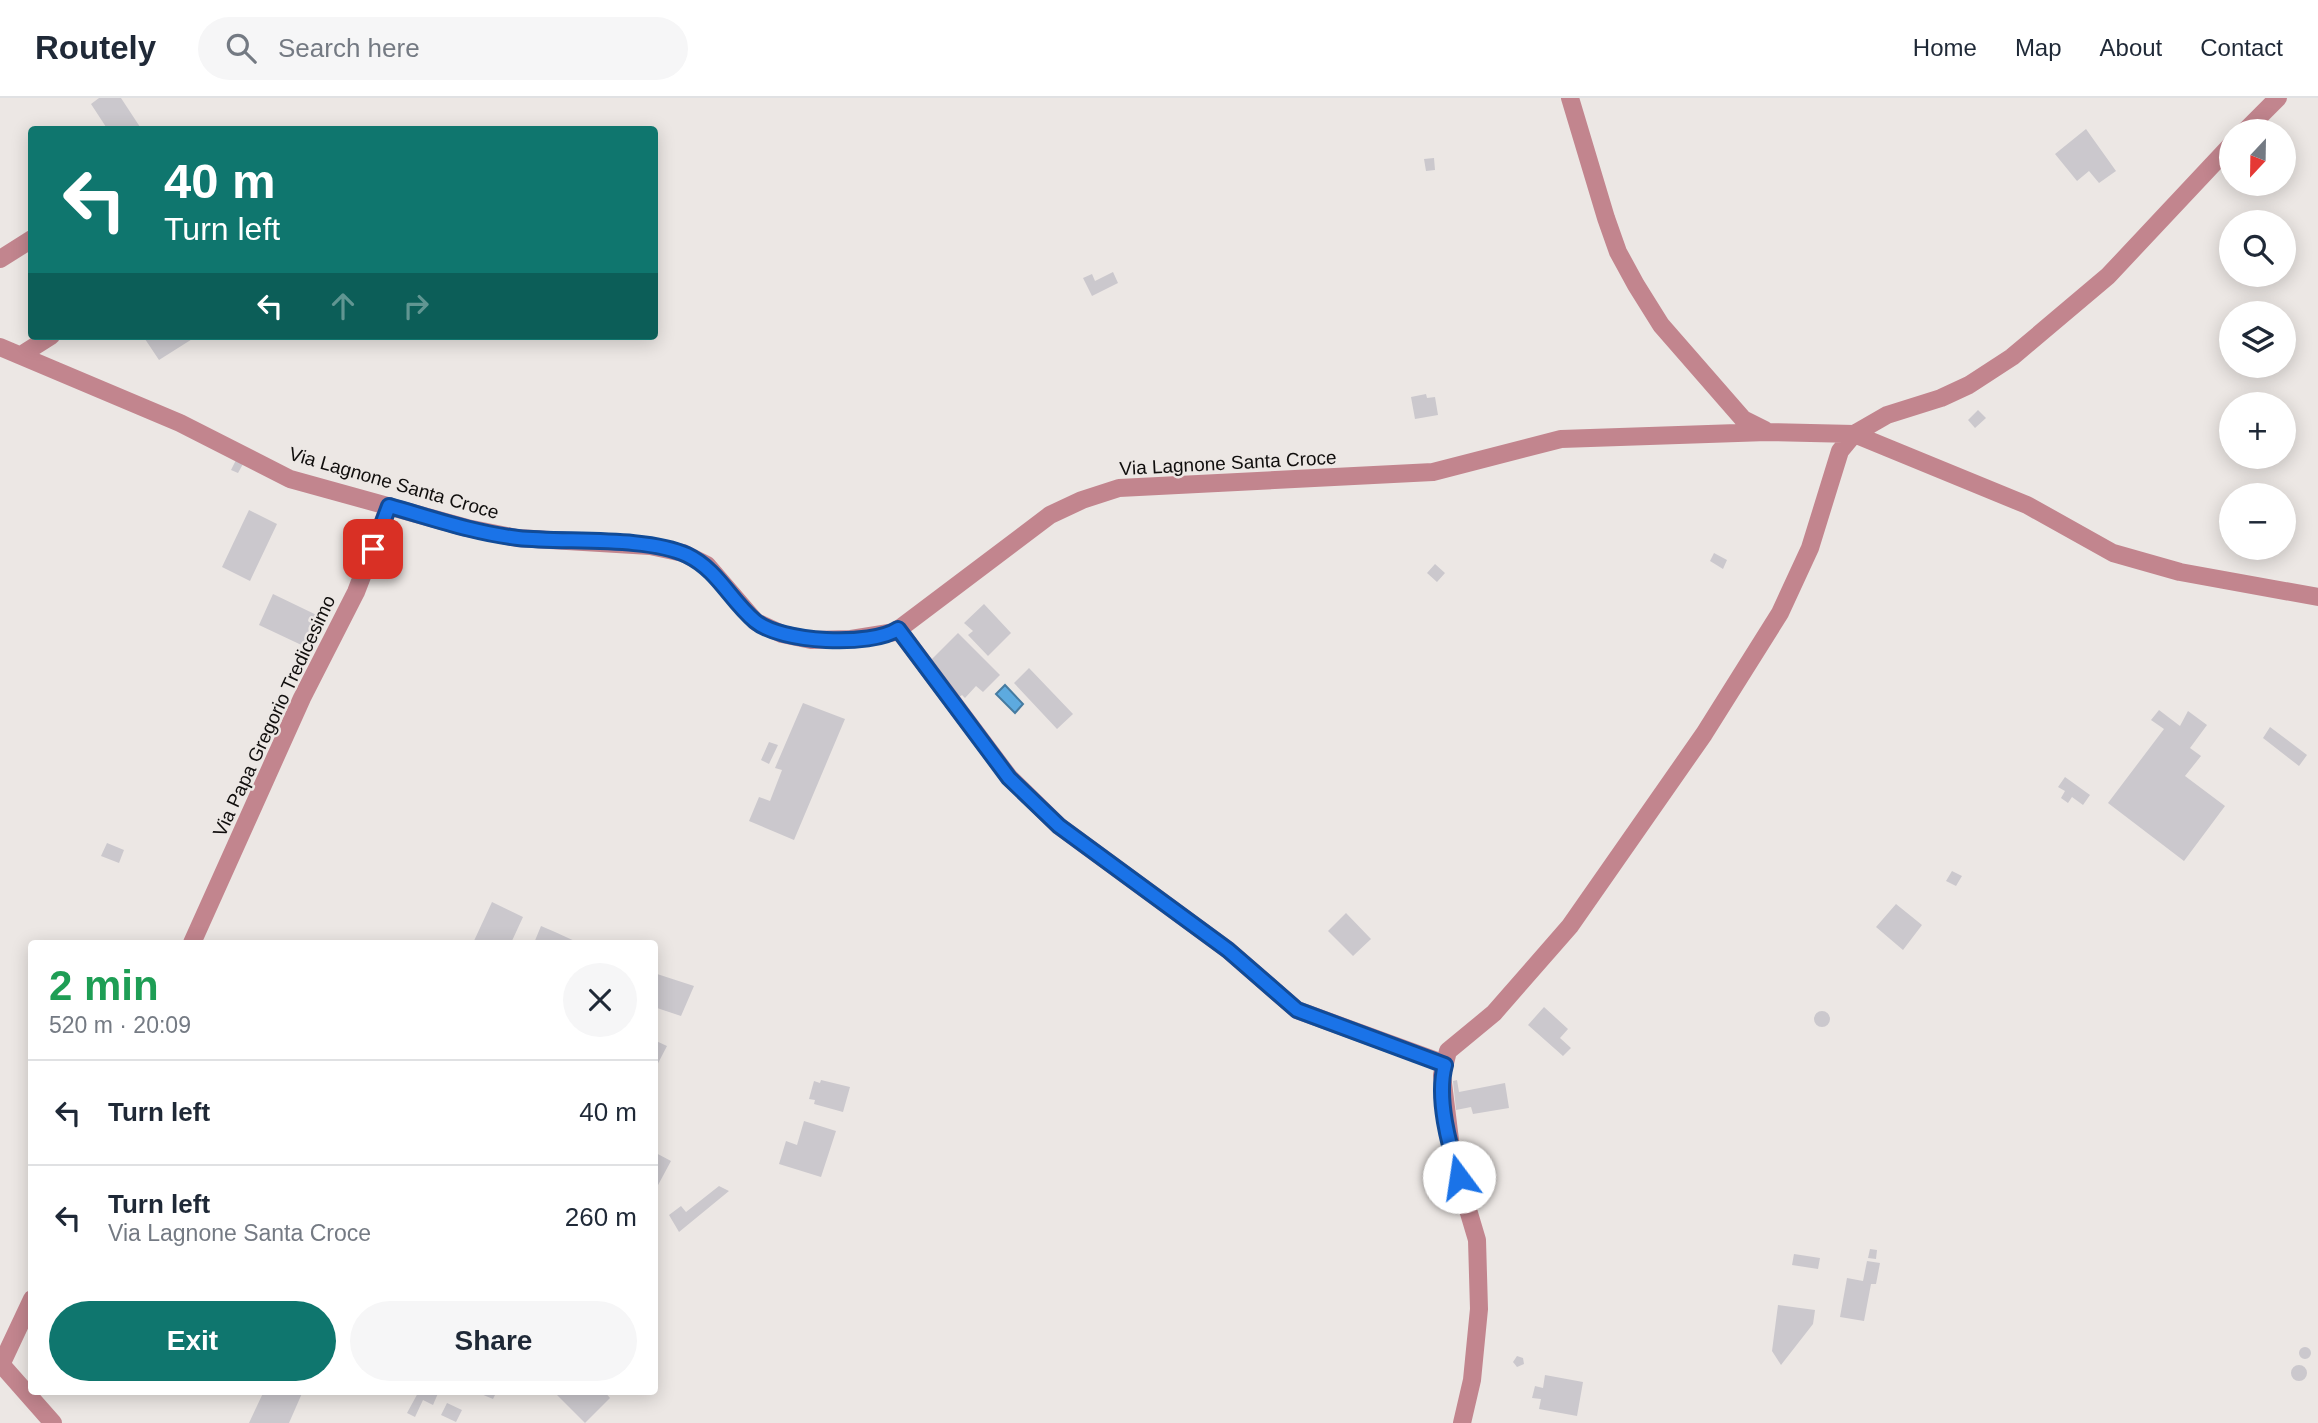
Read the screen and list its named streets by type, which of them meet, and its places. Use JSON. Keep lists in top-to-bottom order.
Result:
{
  "streets": {
    "street": ["Via Lagnone Santa Croce", "Via Papa Gregorio Tredicesimo"]
  },
  "crossings": [
    ["Via Lagnone Santa Croce", "Via Papa Gregorio Tredicesimo"]
  ],
  "north": "bottom",
  "page": {
    "header": "Routely",
    "search": "Search here",
    "nav": [
      "Home",
      "Map",
      "About",
      "Contact"
    ],
    "map_buttons": ["+", "−"],
    "turn": ["40 m", "Turn left"],
    "heading": ["2 min", "520 m · 20:09"],
    "list": [
      {
        "name": "Turn left",
        "value": "40 m"
      },
      {
        "name": "Turn left",
        "note": "Via Lagnone Santa Croce",
        "value": "260 m"
      }
    ],
    "buttons": ["Exit", "Share"]
  }
}
